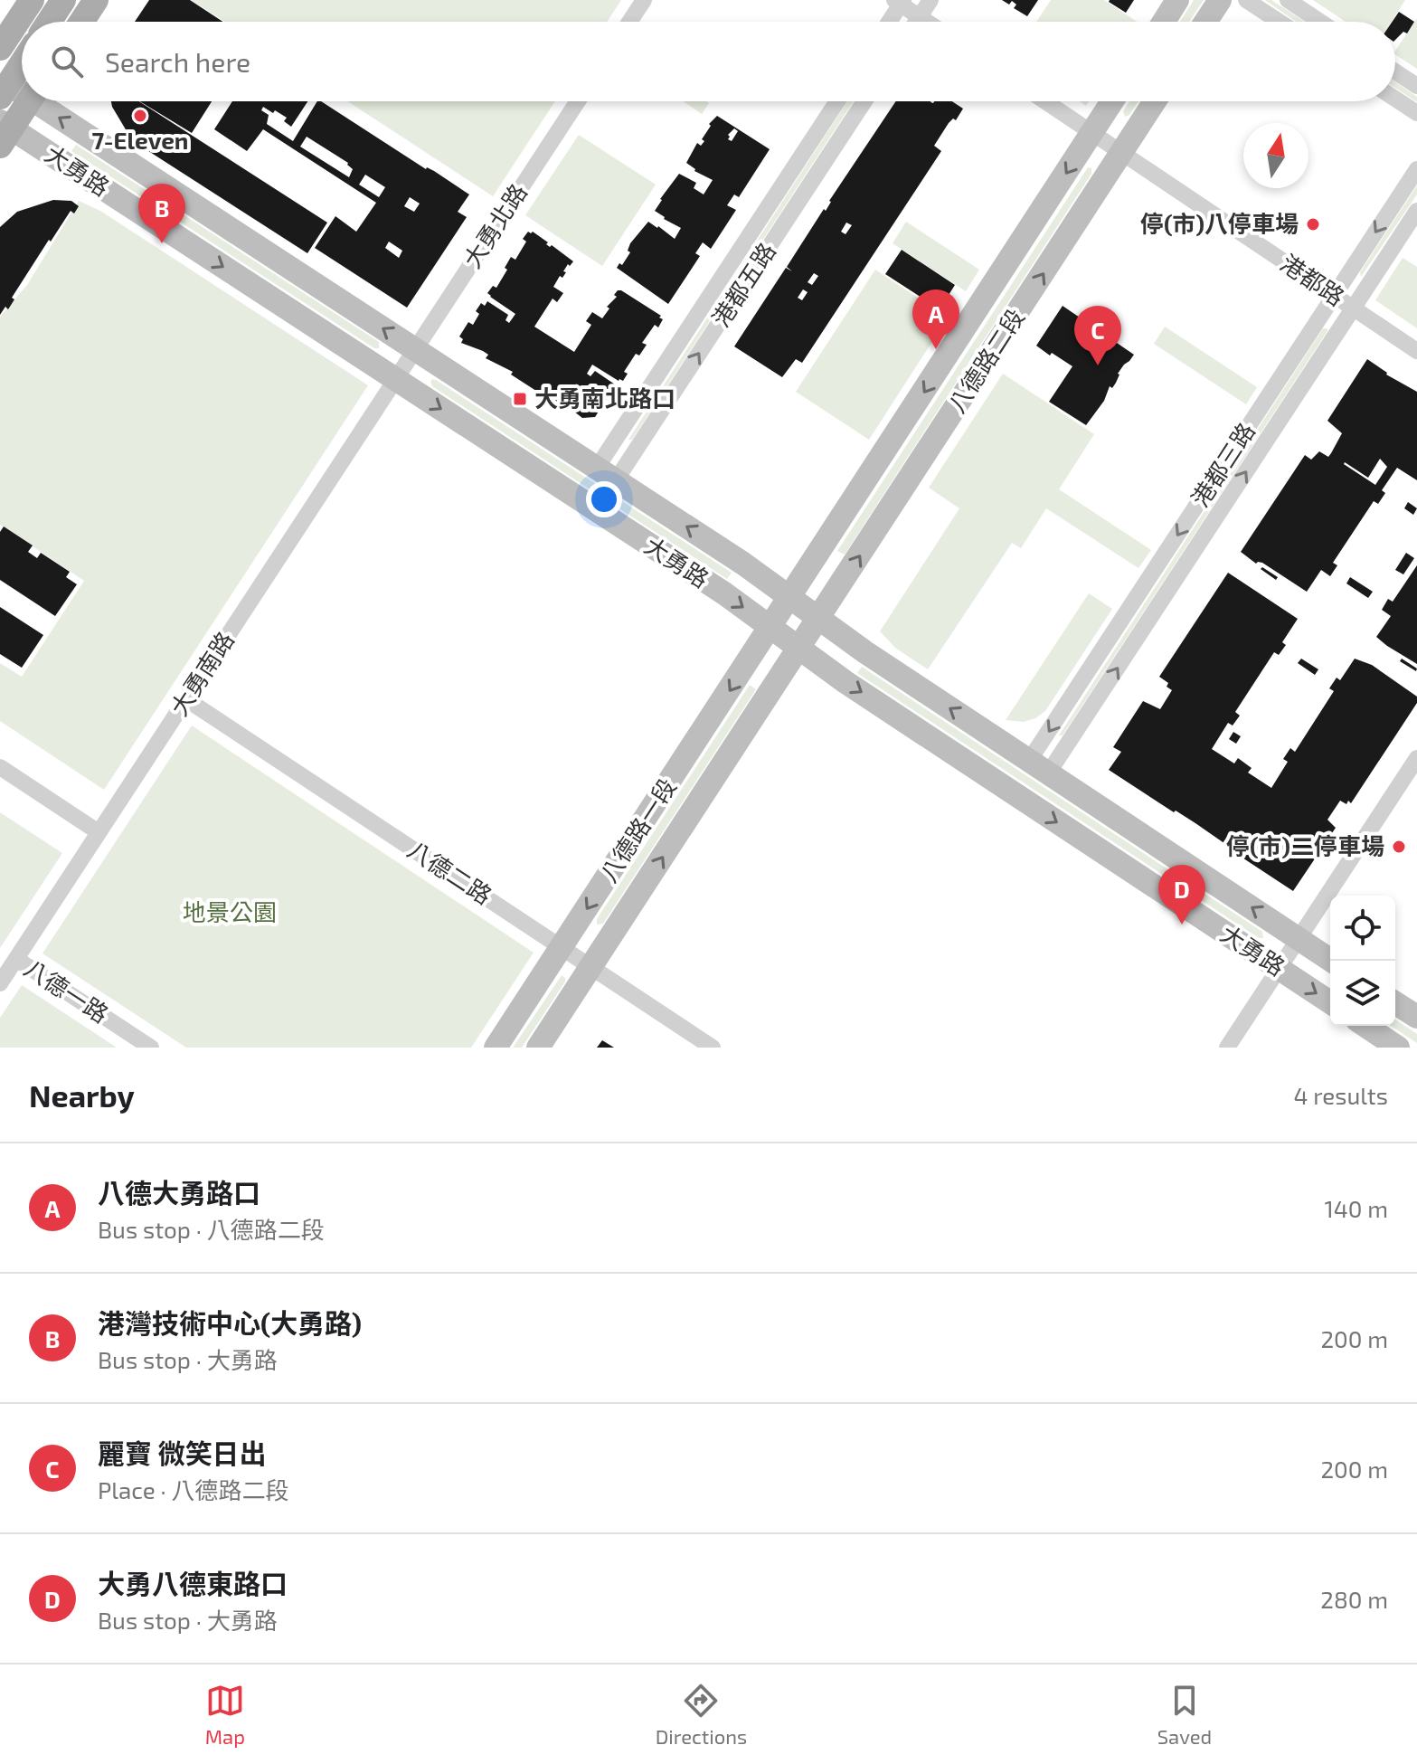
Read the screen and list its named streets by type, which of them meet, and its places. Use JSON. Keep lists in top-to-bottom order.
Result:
{
  "streets": {
    "street": [
      "大勇路",
      "大勇北路",
      "港都路",
      "港都五路",
      "八德路二段",
      "港都三路",
      "大勇南路",
      "八德路一段",
      "八德二路",
      "八德一路"
    ]
  },
  "crossings": [
    ["大勇路", "大勇北路"],
    ["大勇路", "港都五路"],
    ["大勇路", "八德路二段"],
    ["大勇路", "港都三路"],
    ["大勇路", "大勇南路"],
    ["大勇路", "八德路一段"],
    ["大勇北路", "大勇南路"],
    ["港都路", "八德路二段"],
    ["港都路", "港都三路"],
    ["八德路二段", "八德路一段"],
    ["大勇南路", "八德二路"],
    ["大勇南路", "八德一路"],
    ["八德路一段", "八德二路"]
  ],
  "parks": ["地景公園"],
  "places": {
    "other": ["7-Eleven", "停(市)八停車場", "停(市)二停車場"],
    "transit": ["大勇南北路口"]
  },
  "north": "top",
  "page": {
    "search": "Search here",
    "pins": [
      "B",
      "A",
      "C",
      "D"
    ],
    "heading": ["Nearby", "4 results"],
    "list": [
      {
        "mark": "A",
        "name": "八德大勇路口",
        "note": "Bus stop · 八德路二段",
        "value": "140 m"
      },
      {
        "mark": "B",
        "name": "港灣技術中心(大勇路)",
        "note": "Bus stop · 大勇路",
        "value": "200 m"
      },
      {
        "mark": "C",
        "name": "麗寶 微笑日出",
        "note": "Place · 八德路二段",
        "value": "200 m"
      },
      {
        "mark": "D",
        "name": "大勇八德東路口",
        "note": "Bus stop · 大勇路",
        "value": "280 m"
      }
    ],
    "nav": ["Map", "Directions", "Saved"]
  }
}
